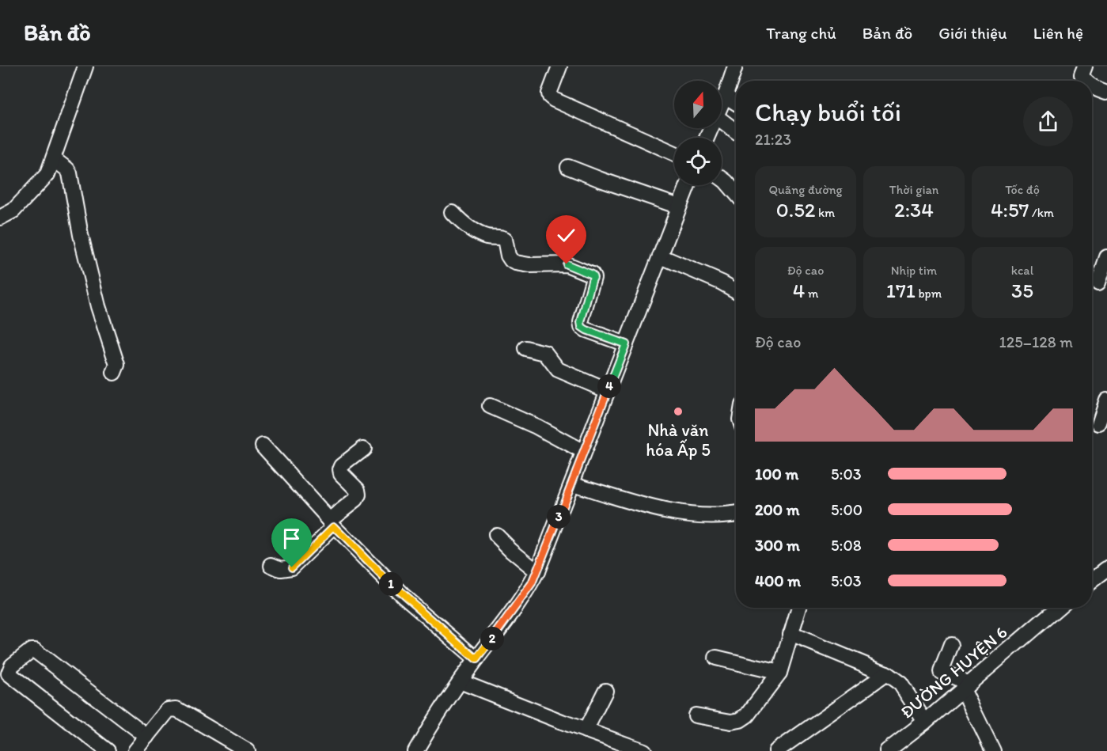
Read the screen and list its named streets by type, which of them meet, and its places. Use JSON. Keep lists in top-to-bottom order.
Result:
{
  "streets": {
    "street": ["ĐƯỜNG HUYỆN 6"]
  },
  "places": ["Nhà văn hóa Ấp 5"],
  "north": "top",
  "page": {
    "header": "Bản đồ",
    "nav": [
      "Trang chủ",
      "Bản đồ",
      "Giới thiệu",
      "Liên hệ"
    ],
    "heading": ["Chạy buổi tối", "21:23"],
    "stats": [
      ["Quãng đường", "0.52 km"],
      ["Thời gian", "2:34"],
      ["Tốc độ", "4:57 /km"],
      ["Độ cao", "4 m"],
      ["Nhịp tim", "171 bpm"],
      ["kcal", "35"]
    ],
    "chart": ["Độ cao", "125–128 m"],
    "pins": [
      "4",
      "3",
      "1",
      "2"
    ],
    "list": [
      {
        "name": "100 m",
        "note": "5:03"
      },
      {
        "name": "200 m",
        "note": "5:00"
      },
      {
        "name": "300 m",
        "note": "5:08"
      },
      {
        "name": "400 m",
        "note": "5:03"
      }
    ]
  }
}
